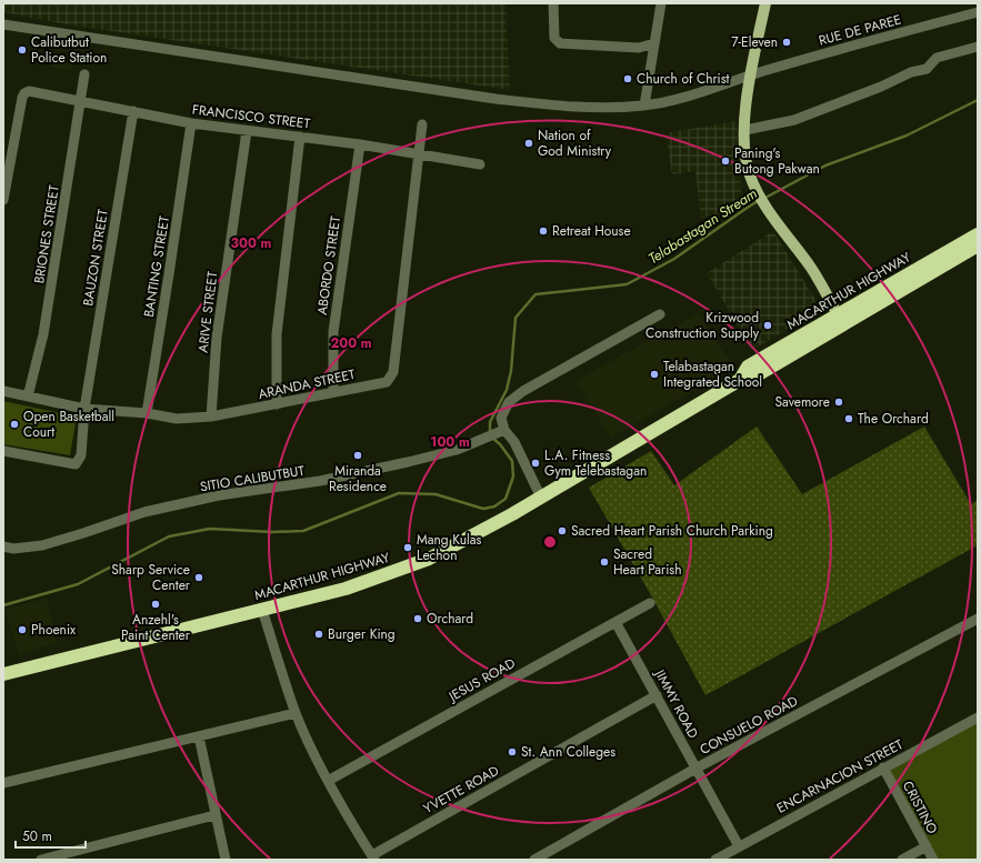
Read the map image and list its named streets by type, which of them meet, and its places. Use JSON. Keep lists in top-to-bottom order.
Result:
{
  "streets": {
    "highway": ["MACARTHUR HIGHWAY"],
    "street": [
      "RUE DE PAREE",
      "FRANCISCO STREET",
      "BRIONES STREET",
      "BAUZON STREET",
      "ABORDO STREET",
      "BANTING STREET",
      "ARIVE STREET",
      "ARANDA STREET",
      "SITIO CALIBUTBUT",
      "JESUS ROAD",
      "JIMMY ROAD",
      "CONSUELO ROAD",
      "ENCARNACION STREET",
      "YVETTE ROAD",
      "CRISTINO"
    ]
  },
  "crossings": [
    ["FRANCISCO STREET", "BRIONES STREET"],
    ["FRANCISCO STREET", "BAUZON STREET"],
    ["FRANCISCO STREET", "ABORDO STREET"],
    ["FRANCISCO STREET", "BANTING STREET"],
    ["FRANCISCO STREET", "ARIVE STREET"],
    ["FRANCISCO STREET", "ARANDA STREET"],
    ["BRIONES STREET", "ARANDA STREET"],
    ["BAUZON STREET", "ARANDA STREET"],
    ["ABORDO STREET", "ARANDA STREET"],
    ["BANTING STREET", "ARANDA STREET"],
    ["ARIVE STREET", "ARANDA STREET"],
    ["JESUS ROAD", "JIMMY ROAD"],
    ["JIMMY ROAD", "CONSUELO ROAD"],
    ["JIMMY ROAD", "ENCARNACION STREET"],
    ["JIMMY ROAD", "YVETTE ROAD"],
    ["ENCARNACION STREET", "CRISTINO"]
  ],
  "water": ["Telabastagan Stream"],
  "places": [
    "7-Eleven",
    "Calibutbut Police Station",
    "Church of Christ",
    "Nation of God Ministry",
    "Paning's Butong Pakwan",
    "Retreat House",
    "Krizwood Construction Supply",
    "Telabastagan Integrated School",
    "Savemore",
    "The Orchard",
    "Open Basketball Court",
    "Miranda Residence",
    "L.A. Fitness Gym Telebastagan",
    "Sacred Heart Parish Church Parking",
    "Mang Kulas Lechon",
    "Sacred Heart Parish",
    "Sharp Service Center",
    "Anzehl's Paint Center",
    "Orchard",
    "Phoenix",
    "Burger King",
    "St. Ann Colleges"
  ],
  "scale_bar": "50 m",
  "rings": ["300 m", "200 m", "100 m"]
}
